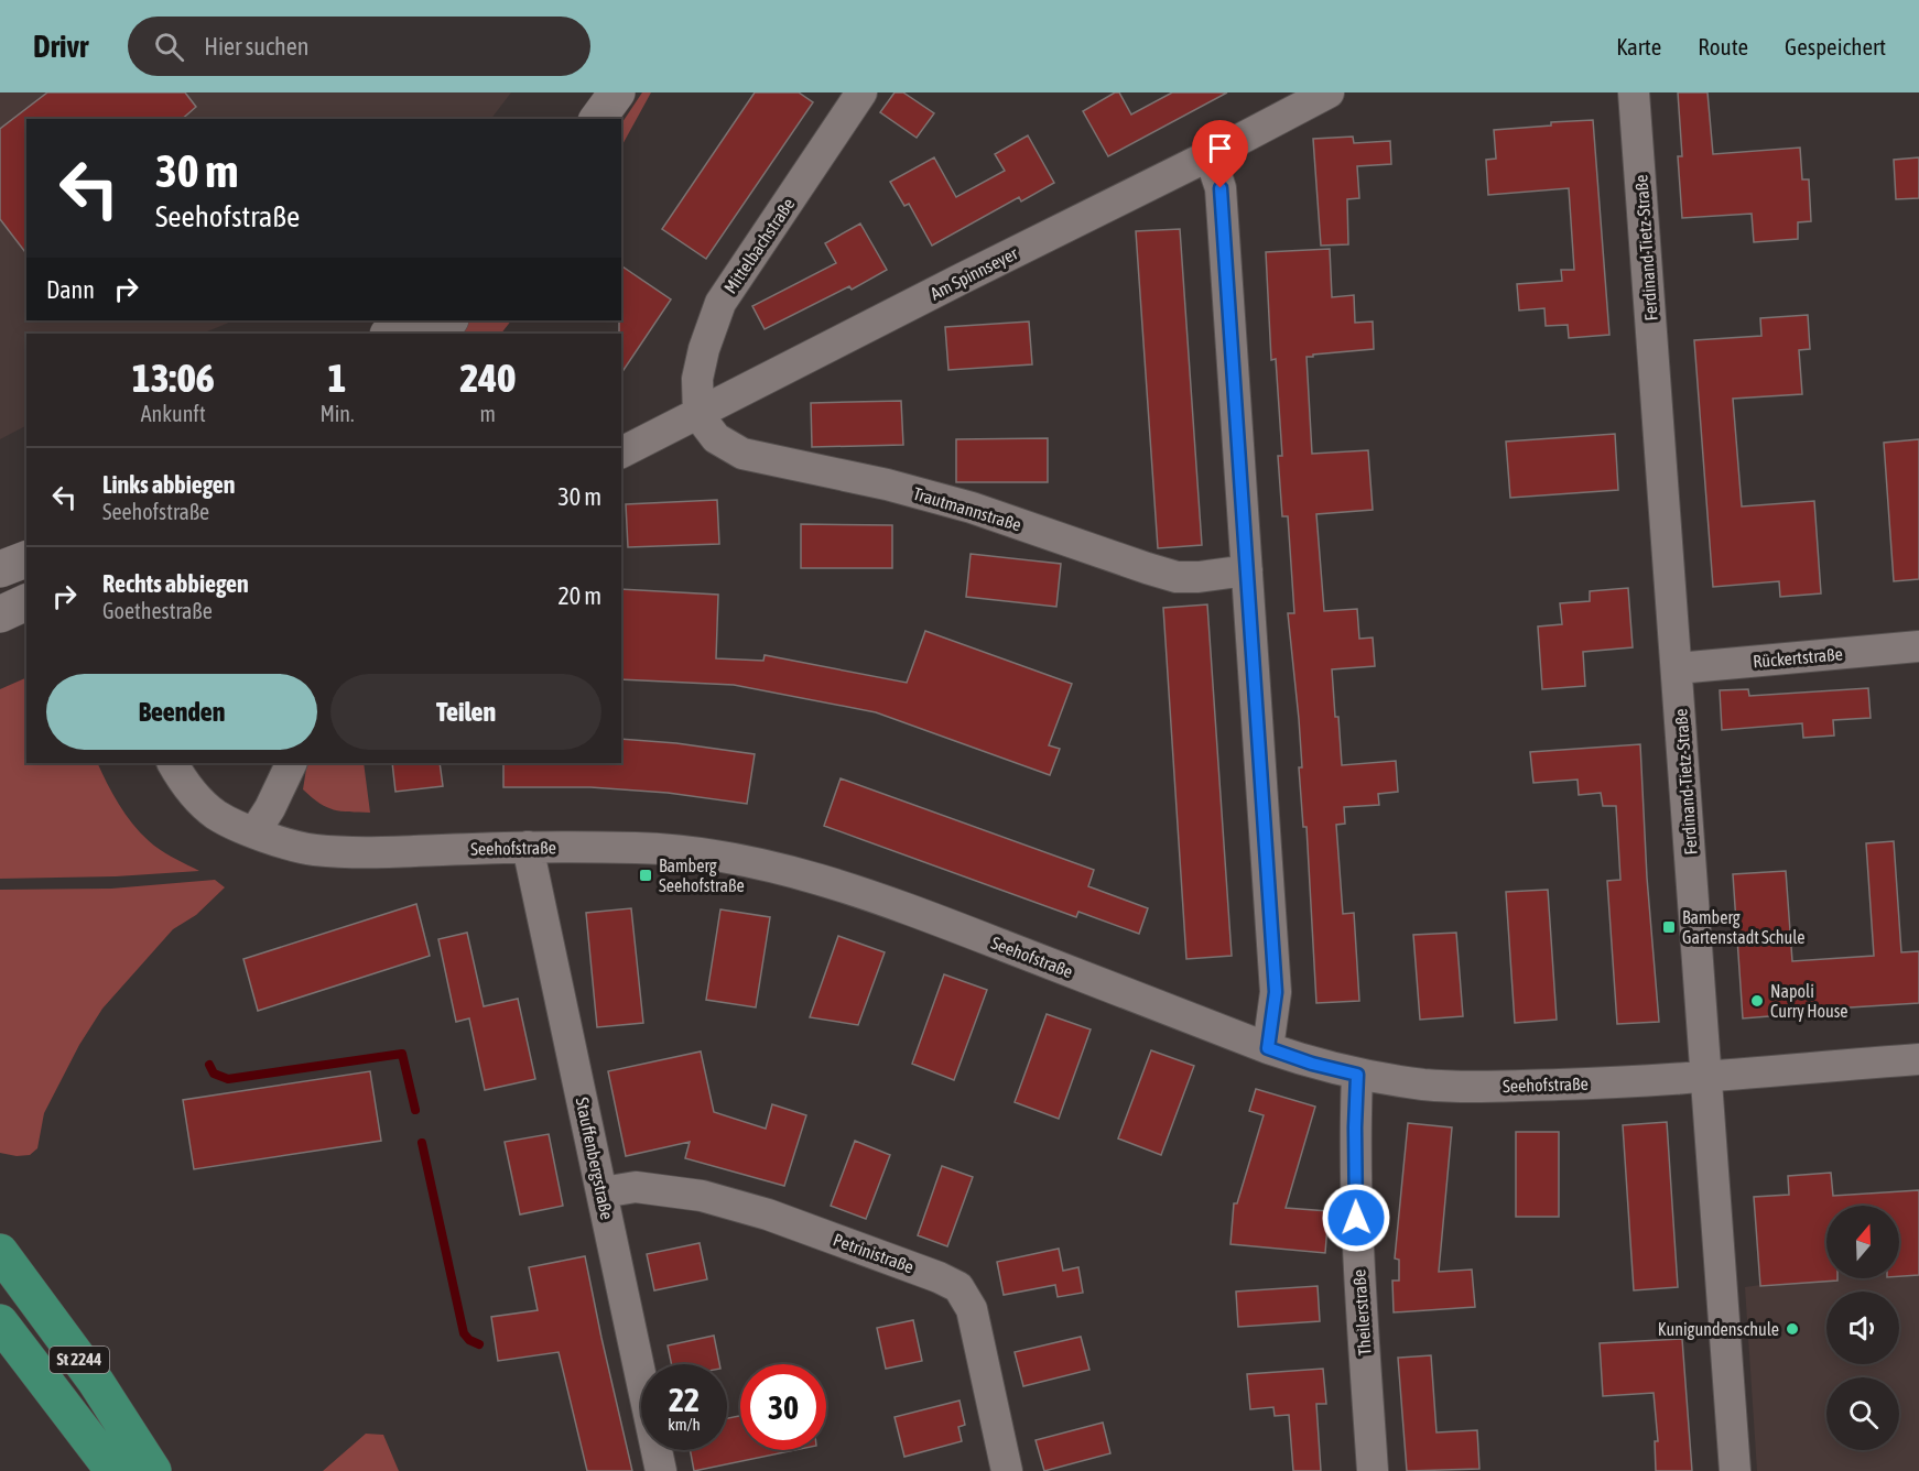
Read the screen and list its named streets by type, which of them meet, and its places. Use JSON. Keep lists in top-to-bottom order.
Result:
{
  "streets": {
    "main road": ["St 2244"],
    "street": [
      "Mittelbachstraße",
      "Ferdinand-Tietz-Straße",
      "Am Spinnseyer",
      "Trautmannstraße",
      "Rückertstraße",
      "Seehofstraße",
      "Stauffenbergstraße",
      "Petrinistraße",
      "Theilerstraße"
    ]
  },
  "crossings": [
    ["Mittelbachstraße", "Am Spinnseyer"],
    ["Mittelbachstraße", "Trautmannstraße"],
    ["Ferdinand-Tietz-Straße", "Rückertstraße"],
    ["Ferdinand-Tietz-Straße", "Seehofstraße"],
    ["Am Spinnseyer", "Trautmannstraße"],
    ["Seehofstraße", "Stauffenbergstraße"],
    ["Seehofstraße", "Theilerstraße"],
    ["Stauffenbergstraße", "Petrinistraße"]
  ],
  "places": {
    "transit": ["Bamberg Seehofstraße", "Bamberg Gartenstadt Schule"],
    "other": ["Napoli Curry House", "Kunigundenschule"]
  },
  "north": "top",
  "page": {
    "header": "Drivr",
    "search": "Hier suchen",
    "nav": ["Karte", "Route", "Gespeichert"],
    "turn": ["30 m", "Seehofstraße"],
    "then": "Dann",
    "eta": [
      "13:06",
      "Ankunft",
      "1",
      "Min.",
      "240",
      "m"
    ],
    "list": [
      {
        "name": "Links abbiegen",
        "note": "Seehofstraße",
        "value": "30 m"
      },
      {
        "name": "Rechts abbiegen",
        "note": "Goethestraße",
        "value": "20 m"
      }
    ],
    "buttons": ["Beenden", "Teilen"],
    "speed": "22 km/h",
    "limit": "30"
  }
}
